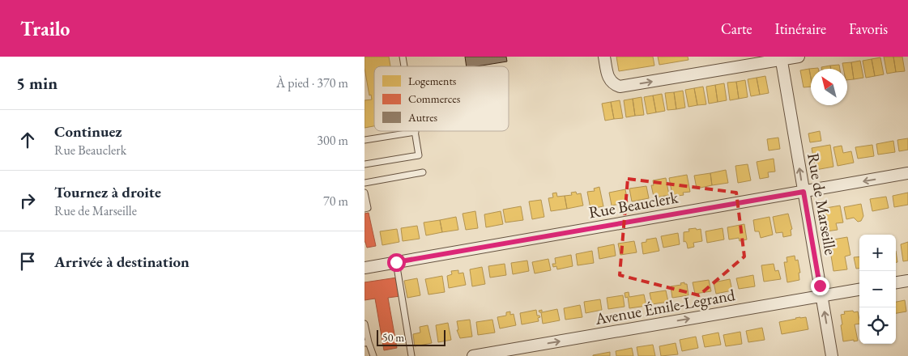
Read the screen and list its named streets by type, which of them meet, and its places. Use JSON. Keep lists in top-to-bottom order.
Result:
{
  "streets": {
    "street": ["Rue de Marseille", "Rue Beauclerk", "Avenue Émile-Legrand"]
  },
  "crossings": [
    ["Rue de Marseille", "Rue Beauclerk"],
    ["Rue de Marseille", "Avenue Émile-Legrand"]
  ],
  "one_way": ["Rue de Marseille", "Avenue Émile-Legrand"],
  "legend": ["Logements", "Commerces", "Autres"],
  "scale_bar": "50 m",
  "north": "top left",
  "page": {
    "header": "Trailo",
    "nav": ["Carte", "Itinéraire", "Favoris"],
    "heading": ["5 min", "À pied · 370 m"],
    "list": [
      ["Continuez", "Rue Beauclerk", "300 m"],
      ["Tournez à droite", "Rue de Marseille", "70 m"],
      "Arrivée à destination"
    ],
    "map_buttons": ["+", "−"],
    "scale": "50 m"
  }
}
